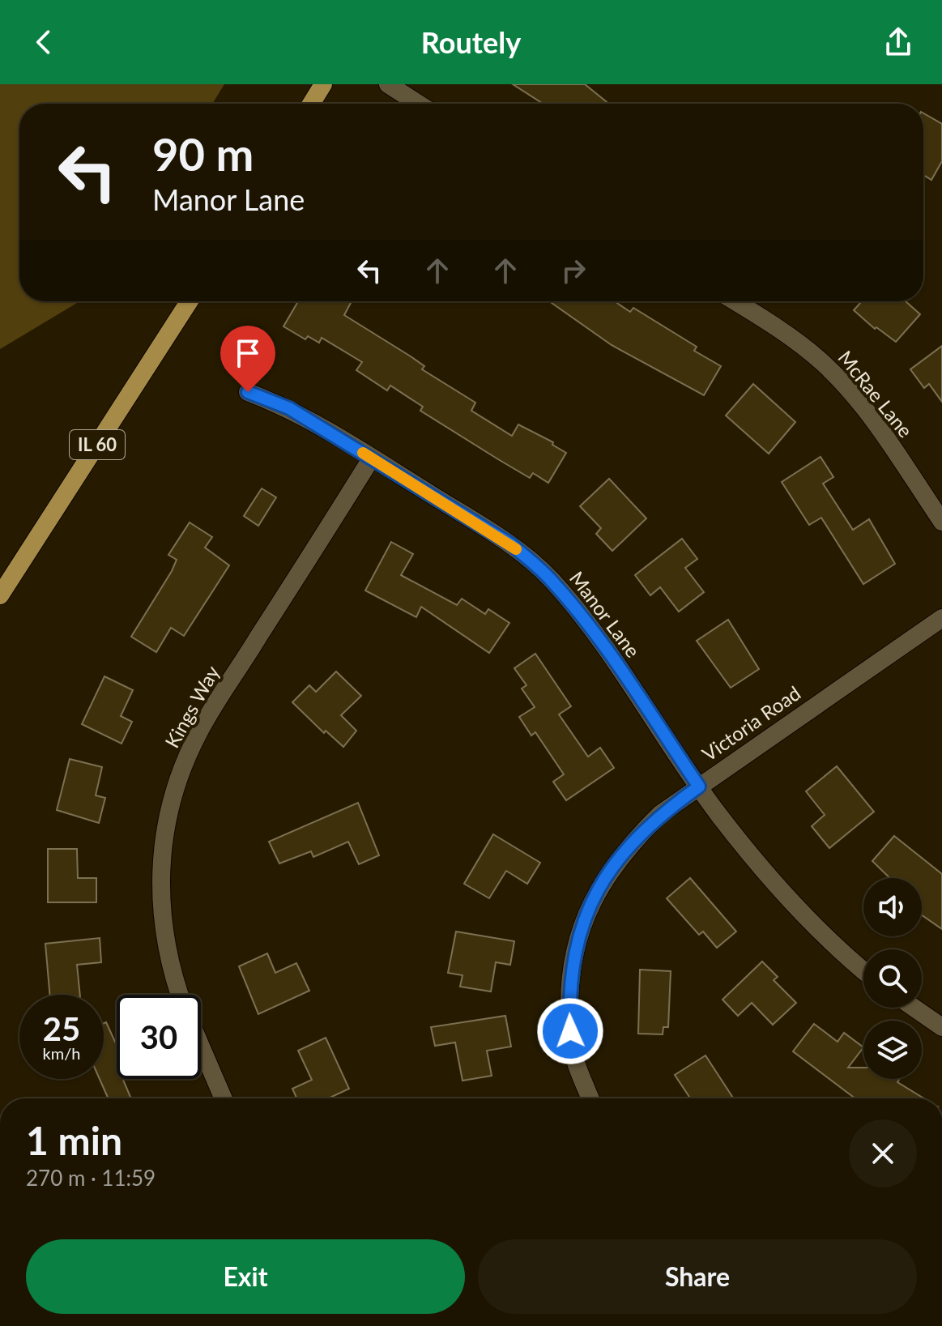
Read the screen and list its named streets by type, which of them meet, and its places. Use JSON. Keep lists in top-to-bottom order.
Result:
{
  "streets": {
    "main road": ["IL 60"],
    "street": [
      "McRae Lane",
      "Manor Lane",
      "Kings Way",
      "Victoria Road"
    ]
  },
  "crossings": [
    ["Manor Lane", "Kings Way"],
    ["Manor Lane", "Victoria Road"]
  ],
  "page": {
    "header": "Routely",
    "turn": ["90 m", "Manor Lane"],
    "speed": "25 km/h",
    "limit": "30",
    "heading": ["1 min", "270 m · 11:59"],
    "buttons": ["Exit", "Share"]
  }
}
